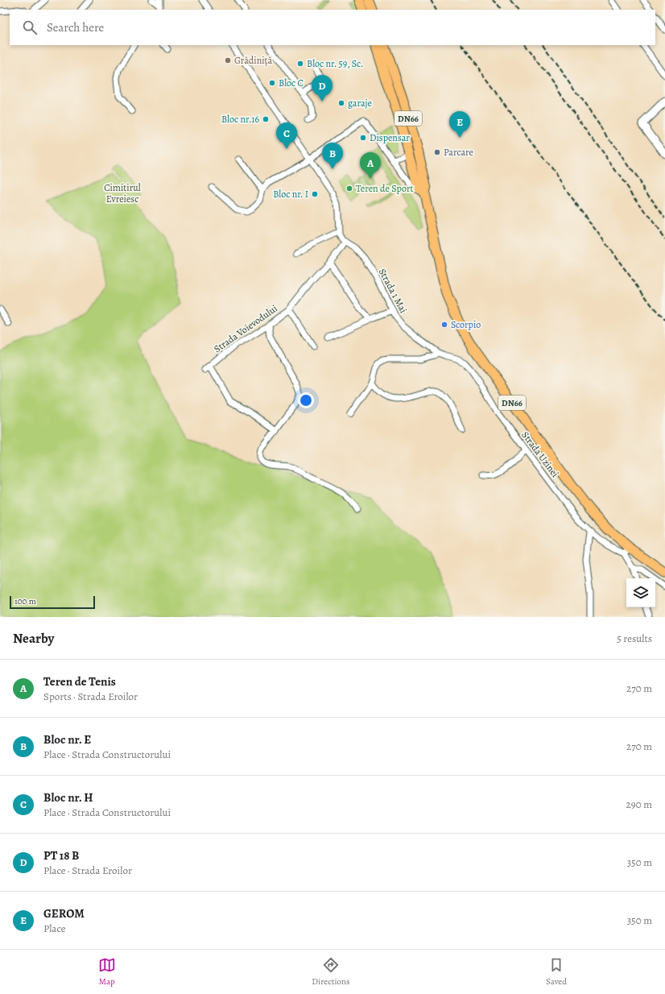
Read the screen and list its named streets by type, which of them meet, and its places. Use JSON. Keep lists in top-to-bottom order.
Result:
{
  "streets": {
    "main road": ["DN66"],
    "street": ["Strada 1 Mai", "Strada Voievodului", "Strada Uzinei"]
  },
  "crossings": [
    ["DN66", "Strada Uzinei"],
    ["Strada 1 Mai", "Strada Voievodului"],
    ["Strada 1 Mai", "Strada Uzinei"]
  ],
  "parks": ["Cimitirul Evreiesc"],
  "places": [
    "Grădiniță",
    "Bloc nr. 59, Sc.",
    "Bloc C",
    "garaje",
    "Bloc nr.16",
    "Dispensar",
    "Parcare",
    "Teren de Sport",
    "Bloc nr. I",
    "Scorpio"
  ],
  "scale_bar": "100 m",
  "page": {
    "search": "Search here",
    "pins": [
      "D",
      "E",
      "C",
      "B",
      "A"
    ],
    "scale": "100 m",
    "heading": ["Nearby", "5 results"],
    "list": [
      {
        "mark": "A",
        "name": "Teren de Tenis",
        "note": "Sports · Strada Eroilor",
        "value": "270 m"
      },
      {
        "mark": "B",
        "name": "Bloc nr. E",
        "note": "Place · Strada Constructorului",
        "value": "270 m"
      },
      {
        "mark": "C",
        "name": "Bloc nr. H",
        "note": "Place · Strada Constructorului",
        "value": "290 m"
      },
      {
        "mark": "D",
        "name": "PT 18 B",
        "note": "Place · Strada Eroilor",
        "value": "350 m"
      },
      {
        "mark": "E",
        "name": "GEROM",
        "note": "Place",
        "value": "350 m"
      }
    ],
    "nav": ["Map", "Directions", "Saved"]
  }
}
